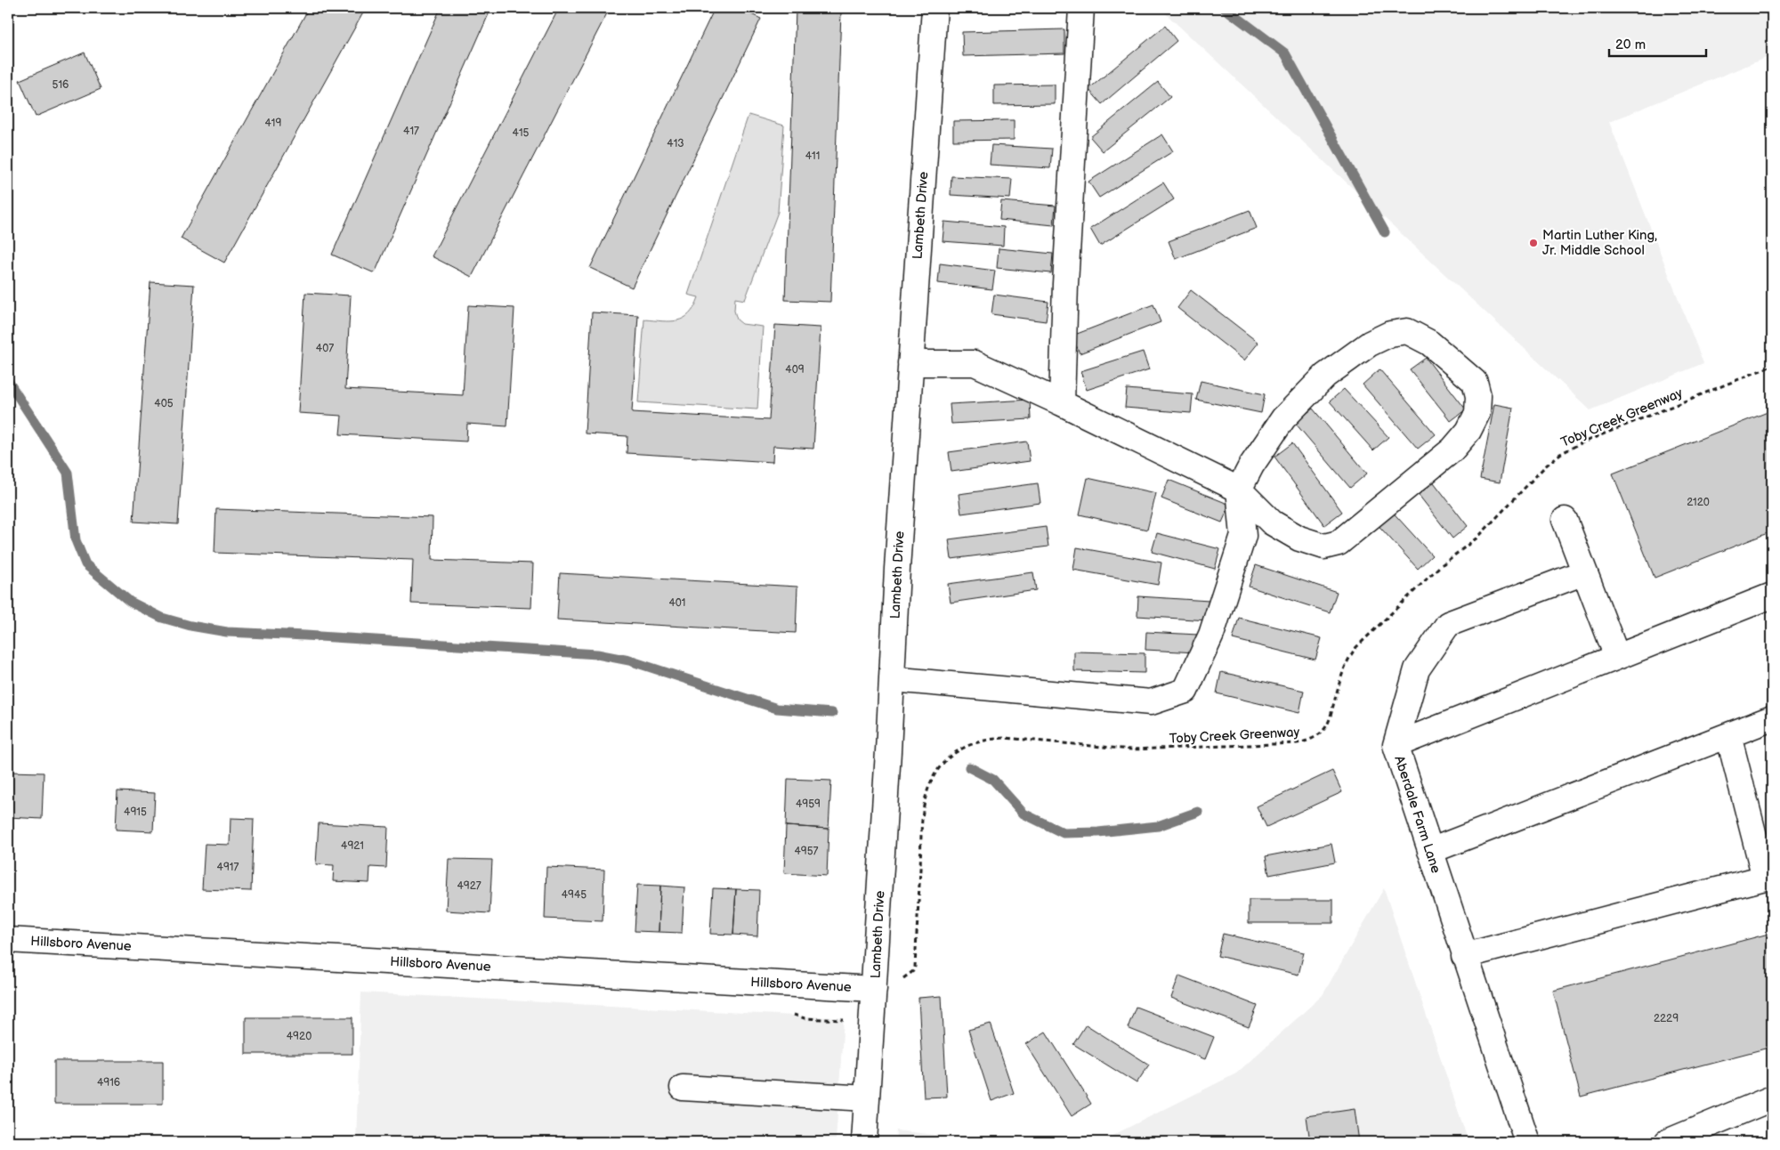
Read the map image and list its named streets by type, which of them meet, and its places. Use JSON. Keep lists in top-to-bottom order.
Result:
{
  "streets": {
    "street": ["Lambeth Drive", "Aberdale Farm Lane", "Hillsboro Avenue"],
    "path": ["Toby Creek Greenway"]
  },
  "crossings": [
    ["Lambeth Drive", "Hillsboro Avenue"]
  ],
  "places": ["Martin Luther King, Jr. Middle School"],
  "house_numbers": [
    "516",
    "419",
    "417",
    "415",
    "413",
    "411",
    "407",
    "409",
    "405",
    "2120",
    "401",
    "4959",
    "4915",
    "4921",
    "4957",
    "4917",
    "4927",
    "4945",
    "2229",
    "4920",
    "4916"
  ],
  "scale_bar": "20 m"
}
